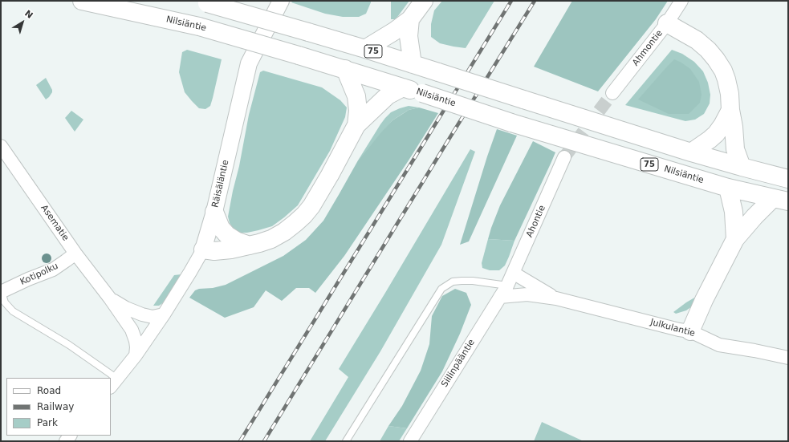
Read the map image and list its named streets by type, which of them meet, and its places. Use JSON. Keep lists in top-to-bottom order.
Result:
{
  "streets": {
    "main road": ["Nilsiäntie", "75"],
    "street": [
      "Ahmontie",
      "Räisäläntie",
      "Ahontie",
      "Asematie",
      "Kotipolku",
      "Julkulantie",
      "Siilinpääntie"
    ]
  },
  "crossings": [
    ["Räisäläntie", "Asematie"],
    ["Ahontie", "Julkulantie"],
    ["Ahontie", "Siilinpääntie"],
    ["Asematie", "Kotipolku"],
    ["Julkulantie", "Siilinpääntie"]
  ],
  "legend": ["Road", "Railway", "Park"],
  "north": "top right"
}
